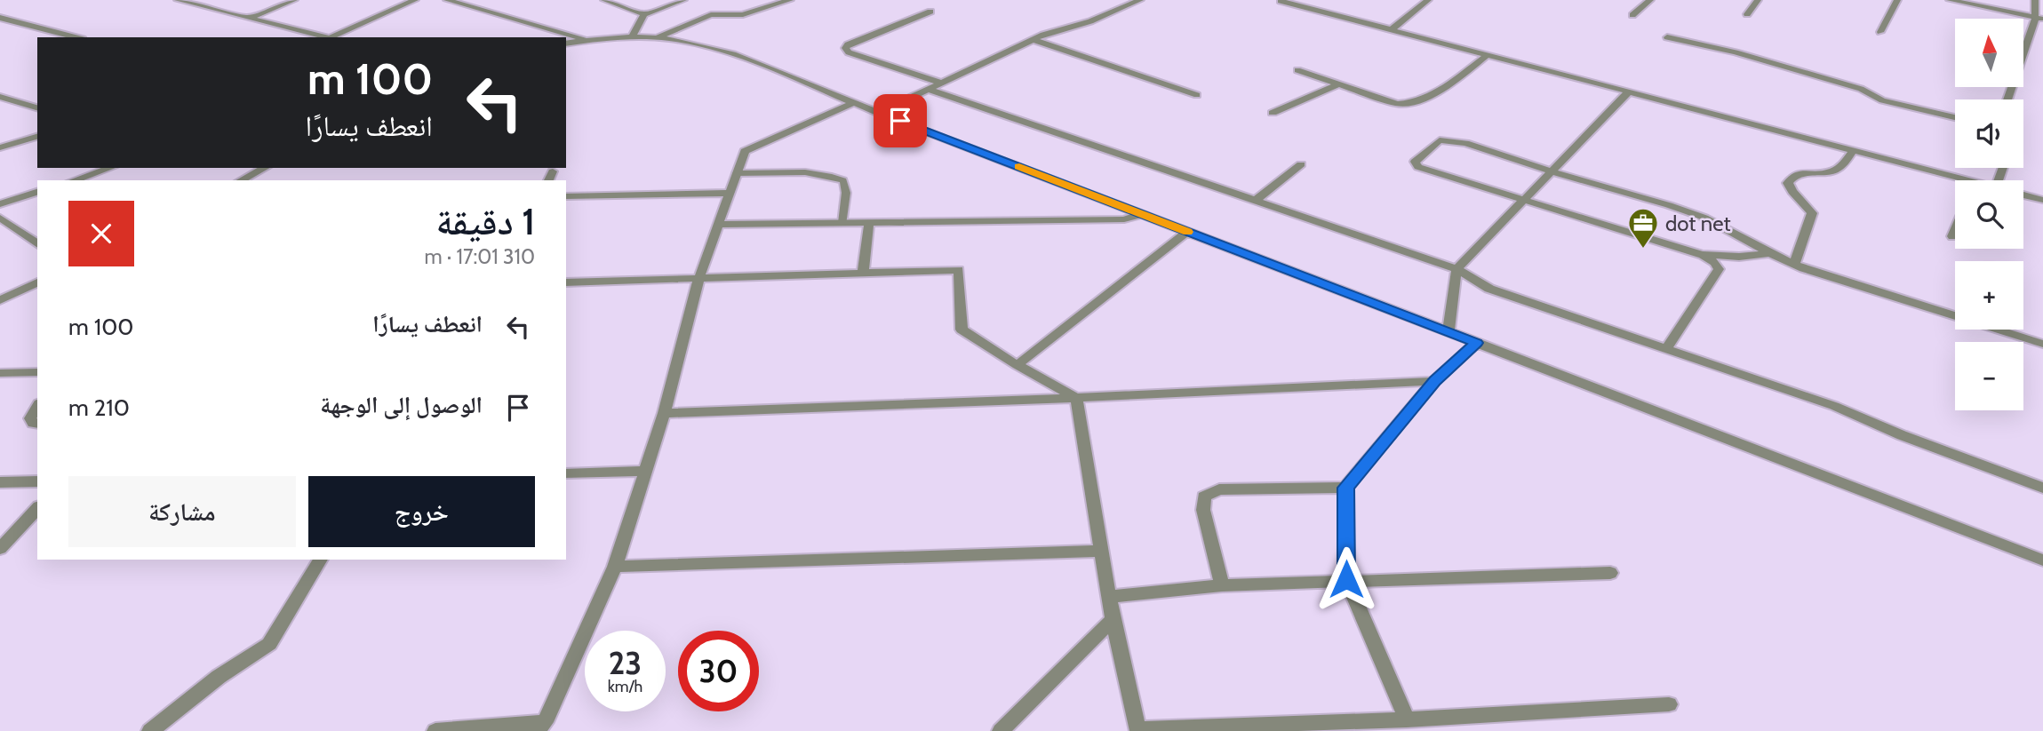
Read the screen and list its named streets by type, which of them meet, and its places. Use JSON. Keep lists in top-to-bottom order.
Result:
{
  "places": {
    "office": ["dot net"]
  },
  "north": "top",
  "page": {
    "map_buttons": ["+", "−"],
    "turn": ["100 m", "انعطف يسارًا"],
    "heading": ["1 دقيقة", "310 m · 17:01"],
    "list": [
      {
        "name": "انعطف يسارًا",
        "value": "100 m"
      },
      {
        "name": "الوصول إلى الوجهة",
        "value": "210 m"
      }
    ],
    "buttons": ["خروج", "مشاركة"],
    "speed": "23 km/h",
    "limit": "30"
  }
}
